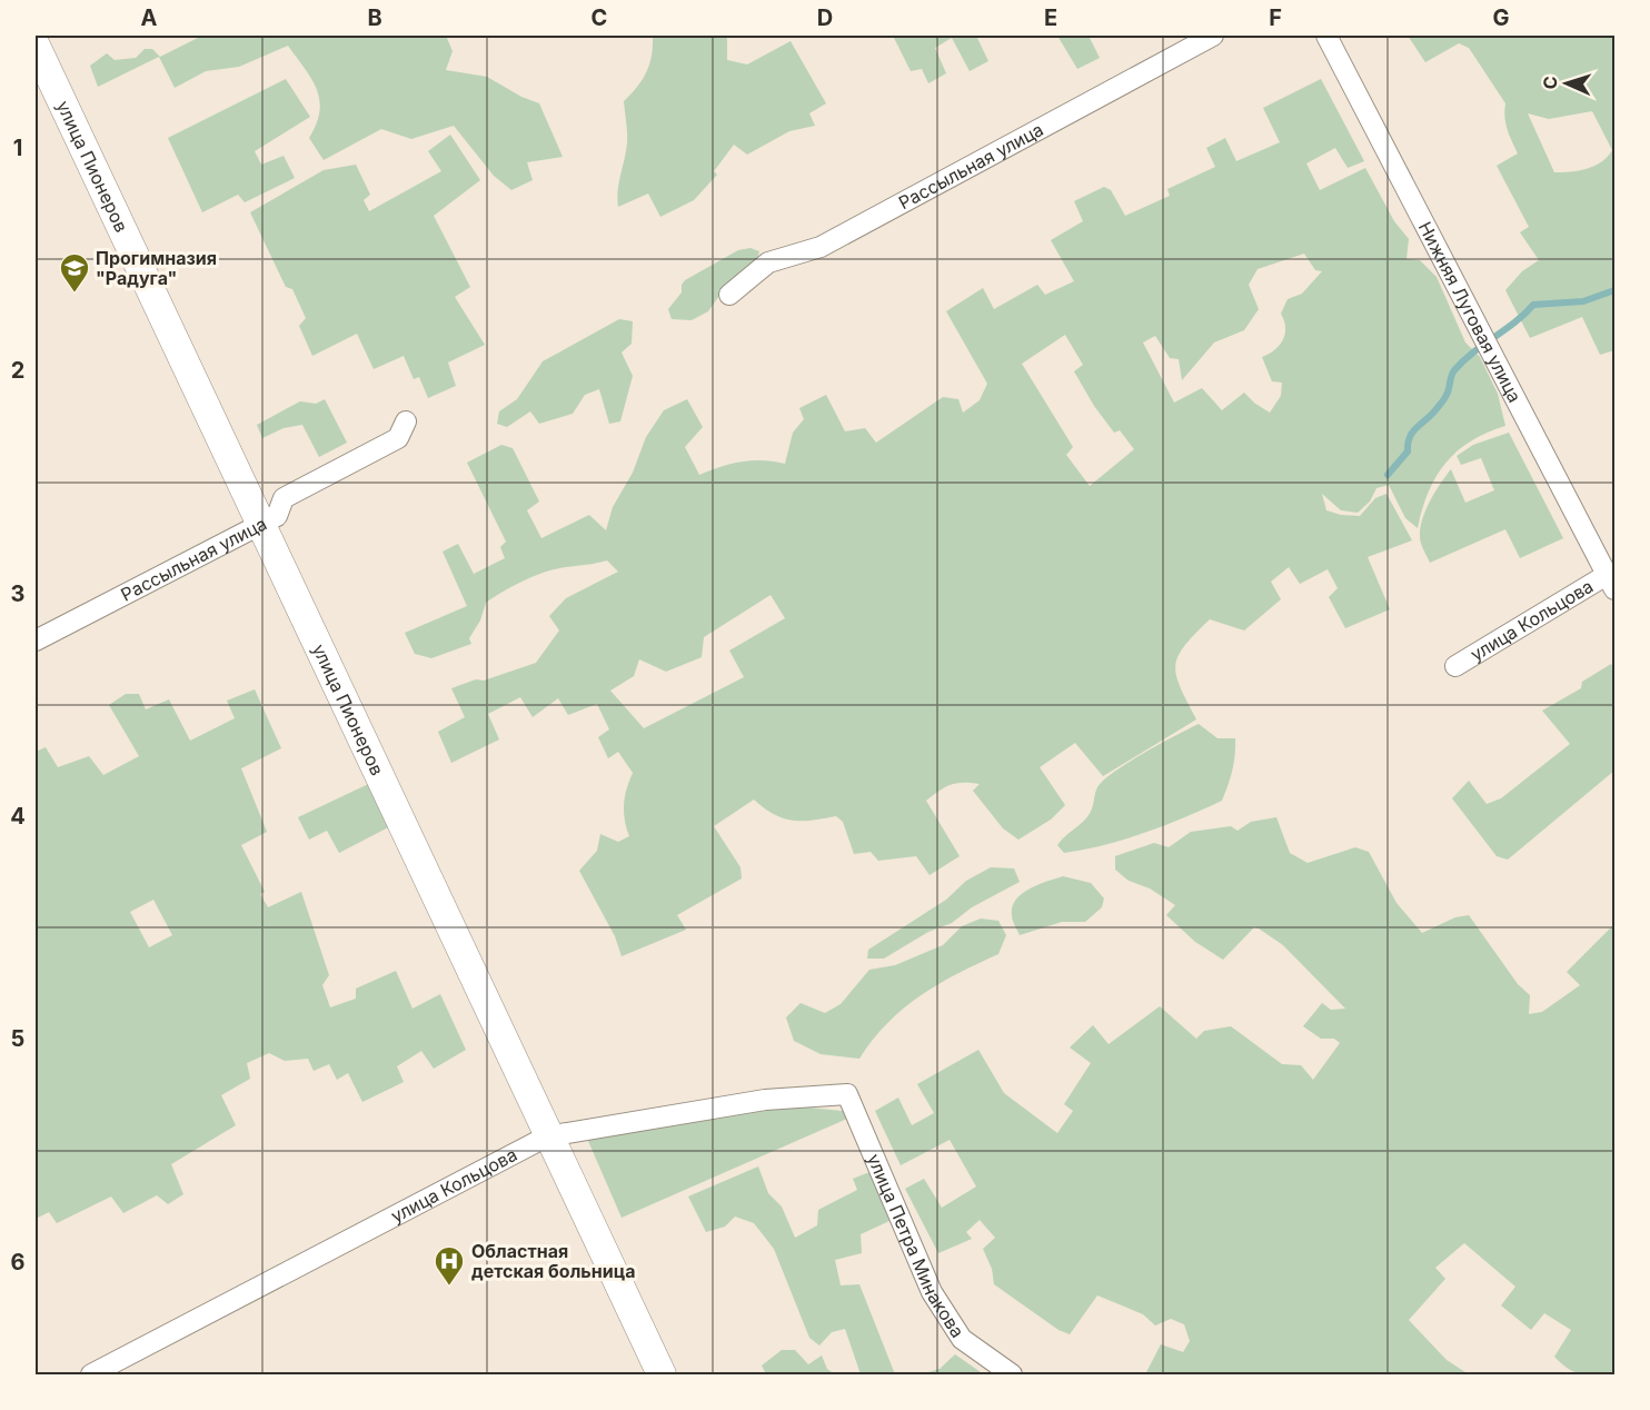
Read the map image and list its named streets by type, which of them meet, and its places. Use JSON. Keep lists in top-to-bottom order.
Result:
{
  "streets": {
    "street": [
      "Рассыльная улица",
      "улица Пионеров",
      "Нижняя Луговая улица",
      "улица Кольцова",
      "улица Петра Минакова"
    ]
  },
  "crossings": [
    ["Рассыльная улица", "улица Пионеров"],
    ["улица Пионеров", "улица Кольцова"],
    ["Нижняя Луговая улица", "улица Кольцова"],
    ["улица Кольцова", "улица Петра Минакова"]
  ],
  "places": {
    "school or university": ["Прогимназия \"Радуга\""],
    "hospital": ["Областная детская больница"]
  },
  "north": "left",
  "grid": {
    "columns": [
      "A",
      "B",
      "C",
      "D",
      "E",
      "F",
      "G"
    ],
    "rows": [
      "1",
      "2",
      "3",
      "4",
      "5",
      "6"
    ]
  }
}
